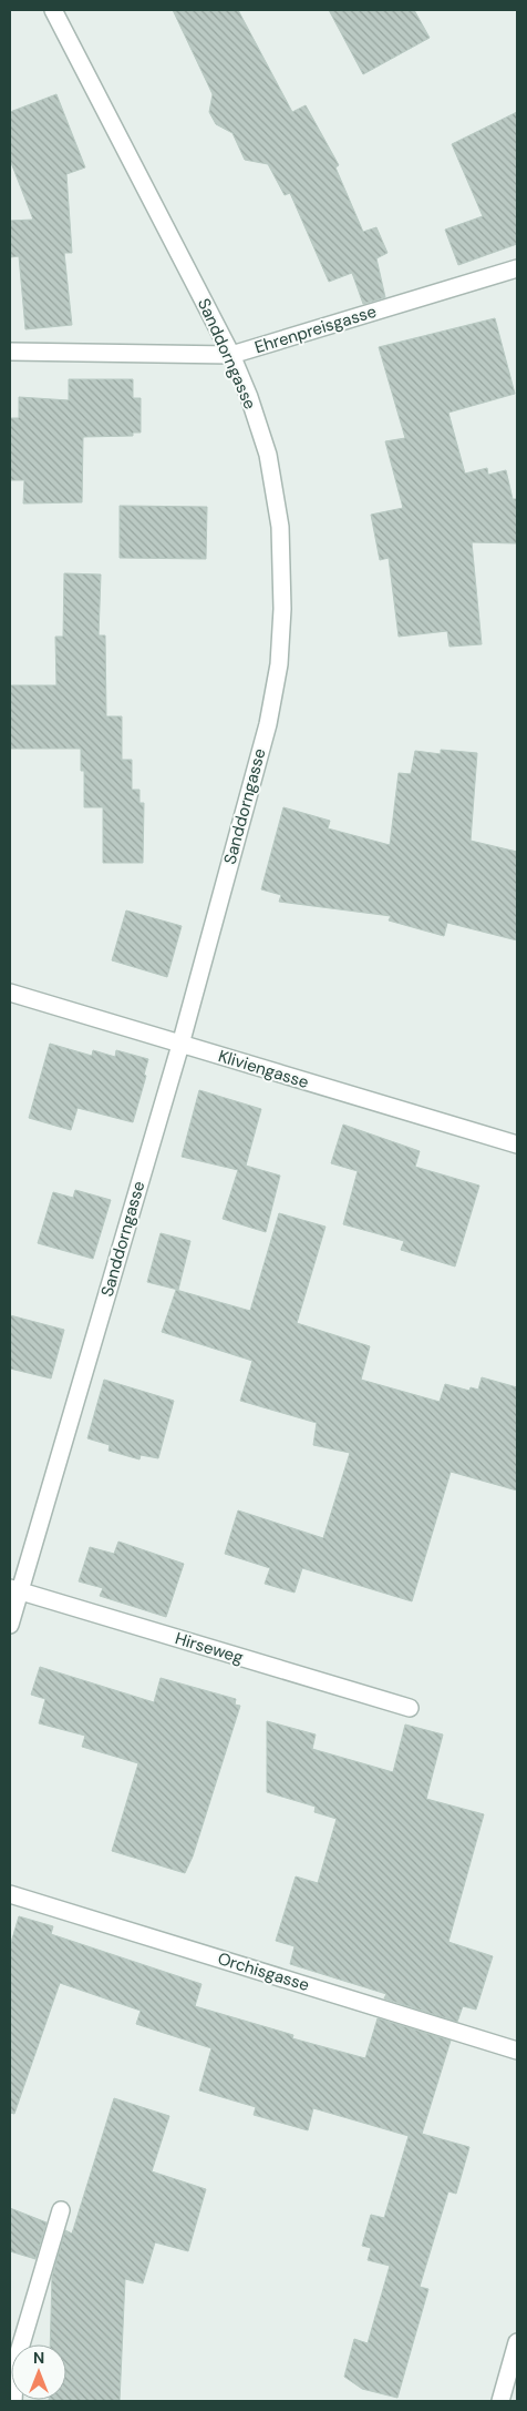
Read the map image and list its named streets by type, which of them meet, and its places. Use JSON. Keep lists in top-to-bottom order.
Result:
{
  "streets": {
    "street": [
      "Ehrenpreisgasse",
      "Sanddorngasse",
      "Kliviengasse",
      "Hirseweg",
      "Orchisgasse"
    ]
  },
  "crossings": [
    ["Ehrenpreisgasse", "Sanddorngasse"],
    ["Sanddorngasse", "Kliviengasse"],
    ["Sanddorngasse", "Hirseweg"]
  ],
  "north": "top"
}
